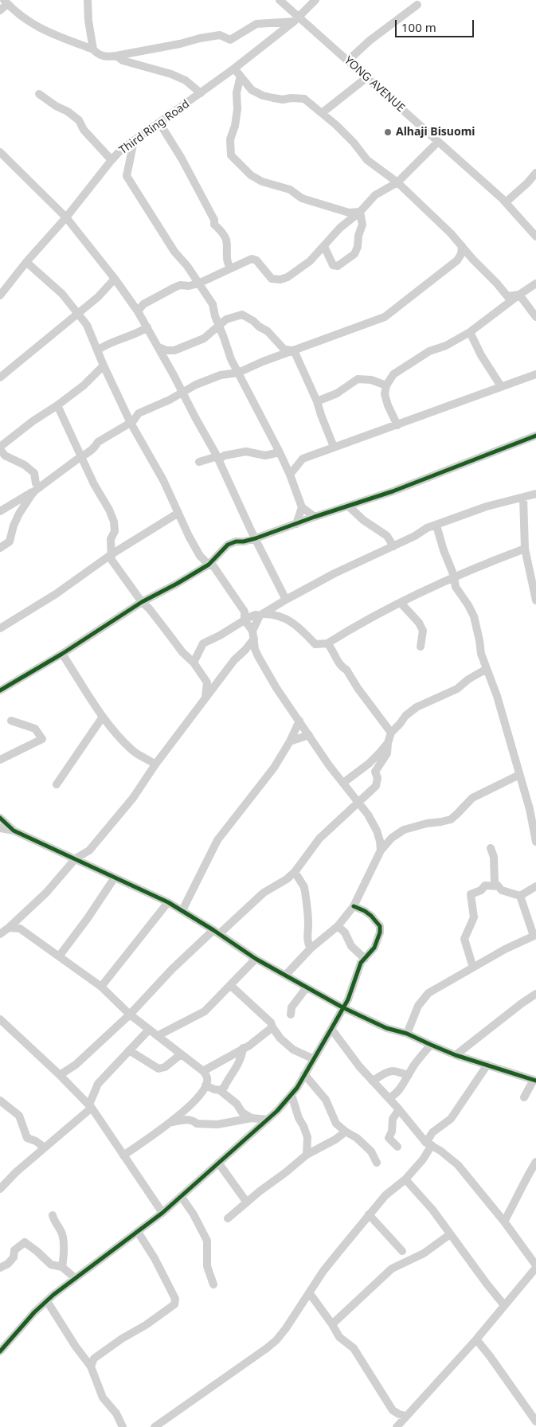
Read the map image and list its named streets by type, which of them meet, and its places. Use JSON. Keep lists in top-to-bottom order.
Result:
{
  "streets": {
    "street": ["YONG AVENUE", "Third Ring Road"]
  },
  "crossings": [
    ["YONG AVENUE", "Third Ring Road"]
  ],
  "places": ["Alhaji Bisuomi"],
  "scale_bar": "100 m"
}
